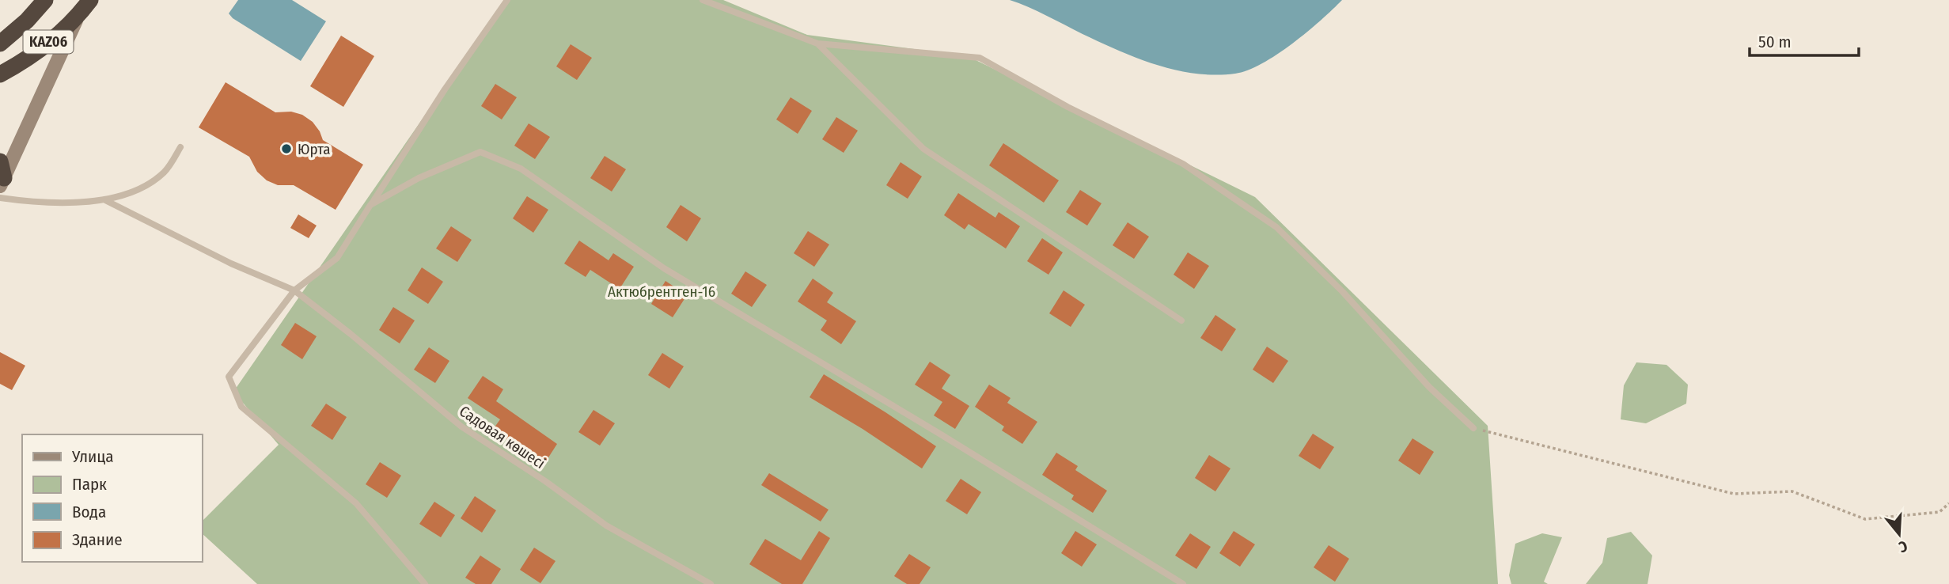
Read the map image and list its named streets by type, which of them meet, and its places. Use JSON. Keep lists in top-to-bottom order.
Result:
{
  "streets": {
    "highway": ["KАZ06"],
    "lane": ["Садовая көшесі"]
  },
  "parks": ["Актюбрентген-16"],
  "places": ["Юрта"],
  "legend": [
    "Улица",
    "Парк",
    "Вода",
    "Здание"
  ],
  "scale_bar": "50 m",
  "north": "bottom"
}
